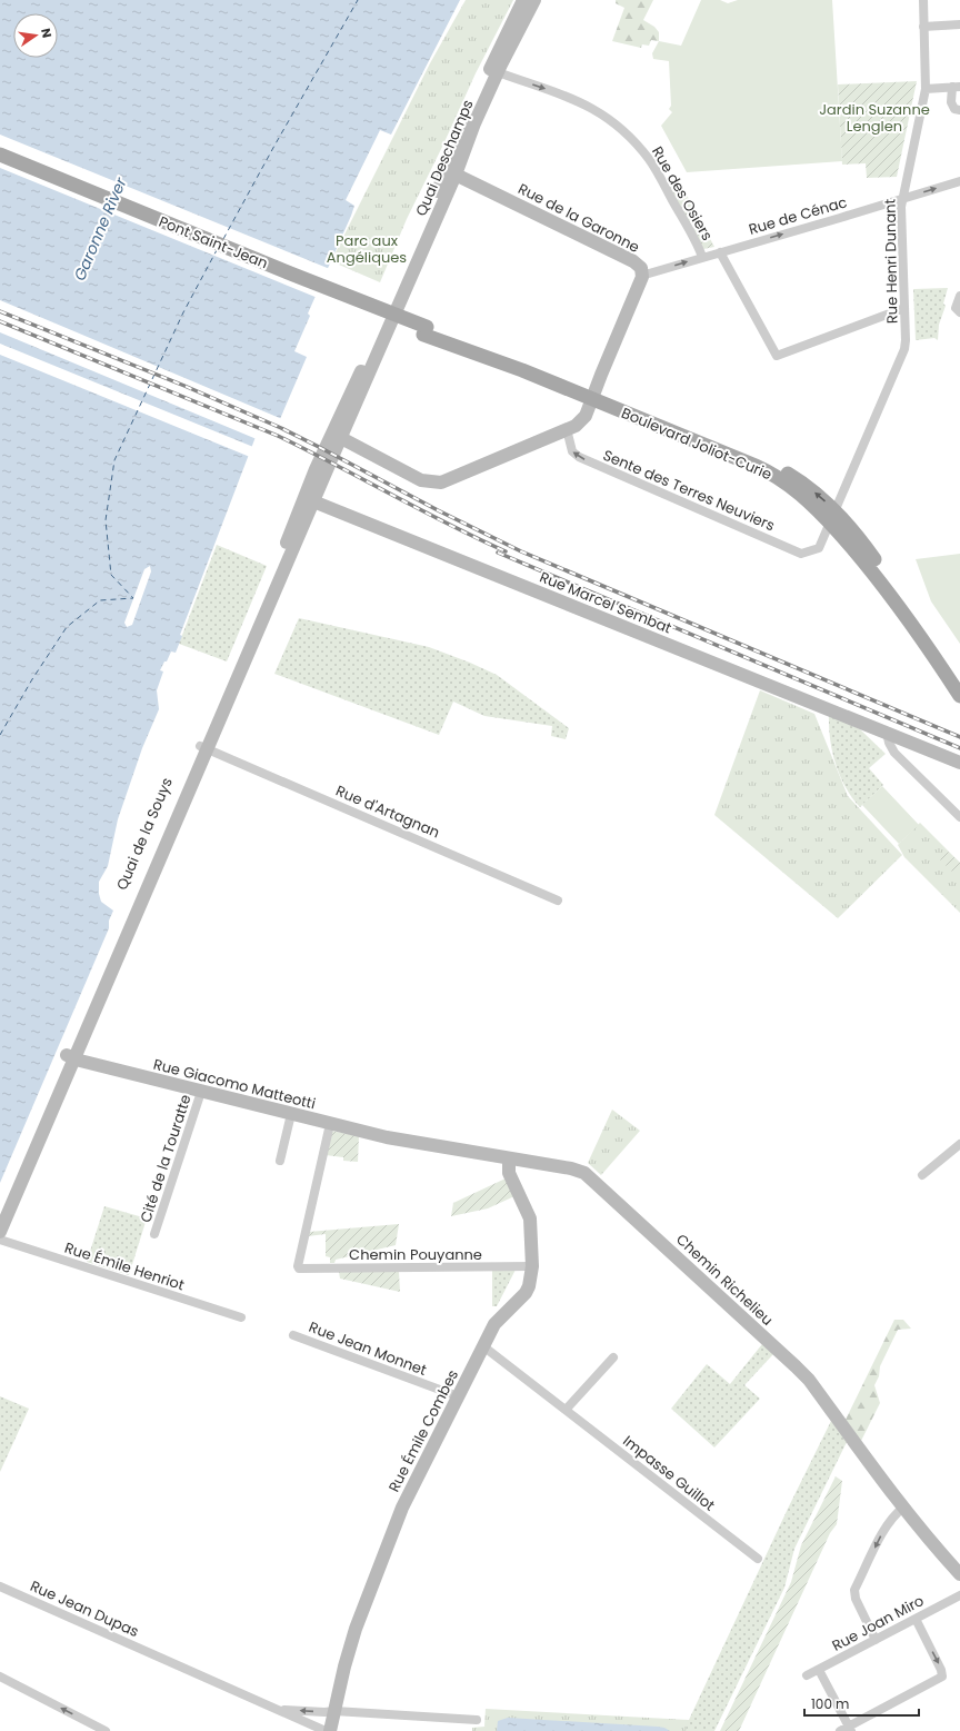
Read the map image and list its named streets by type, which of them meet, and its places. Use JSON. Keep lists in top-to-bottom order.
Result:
{
  "streets": {
    "main road": [
      "Quai Deschamps",
      "Rue de la Garonne",
      "Pont Saint-Jean",
      "Boulevard Joliot-Curie",
      "Rue Marcel Sembat",
      "Quai de la Souys",
      "Rue Giacomo Matteotti",
      "Chemin Richelieu",
      "Rue Émile Combes"
    ],
    "street": [
      "Rue des Osiers",
      "Rue de Cénac",
      "Rue Henri Dunant",
      "Sente des Terres Neuviers",
      "Rue d'Artagnan",
      "Cité de la Touratte",
      "Chemin Pouyanne",
      "Rue Émile Henriot",
      "Rue Jean Monnet",
      "Impasse Guillot",
      "Rue Jean Dupas",
      "Rue Joan Miro"
    ]
  },
  "crossings": [
    ["Quai Deschamps", "Rue des Osiers"],
    ["Quai Deschamps", "Rue de la Garonne"],
    ["Quai Deschamps", "Rue Marcel Sembat"],
    ["Quai Deschamps", "Quai de la Souys"],
    ["Rue des Osiers", "Rue de Cénac"],
    ["Rue de Cénac", "Rue de la Garonne"],
    ["Rue de Cénac", "Rue Henri Dunant"],
    ["Rue de la Garonne", "Boulevard Joliot-Curie"],
    ["Rue de la Garonne", "Sente des Terres Neuviers"],
    ["Pont Saint-Jean", "Boulevard Joliot-Curie"],
    ["Rue Henri Dunant", "Boulevard Joliot-Curie"],
    ["Rue Henri Dunant", "Sente des Terres Neuviers"],
    ["Rue Marcel Sembat", "Quai de la Souys"],
    ["Rue d'Artagnan", "Quai de la Souys"],
    ["Quai de la Souys", "Rue Giacomo Matteotti"],
    ["Rue Giacomo Matteotti", "Cité de la Touratte"],
    ["Rue Giacomo Matteotti", "Chemin Pouyanne"],
    ["Rue Giacomo Matteotti", "Chemin Richelieu"],
    ["Chemin Pouyanne", "Rue Émile Combes"],
    ["Chemin Richelieu", "Rue Émile Combes"],
    ["Rue Jean Monnet", "Rue Émile Combes"],
    ["Rue Émile Combes", "Impasse Guillot"]
  ],
  "one_way": ["Rue des Osiers", "Rue de Cénac", "Sente des Terres Neuviers"],
  "water": ["Garonne River"],
  "parks": ["Jardin Suzanne Lenglen", "Parc aux Angéliques"],
  "scale_bar": "100 m",
  "north": "right"
}
